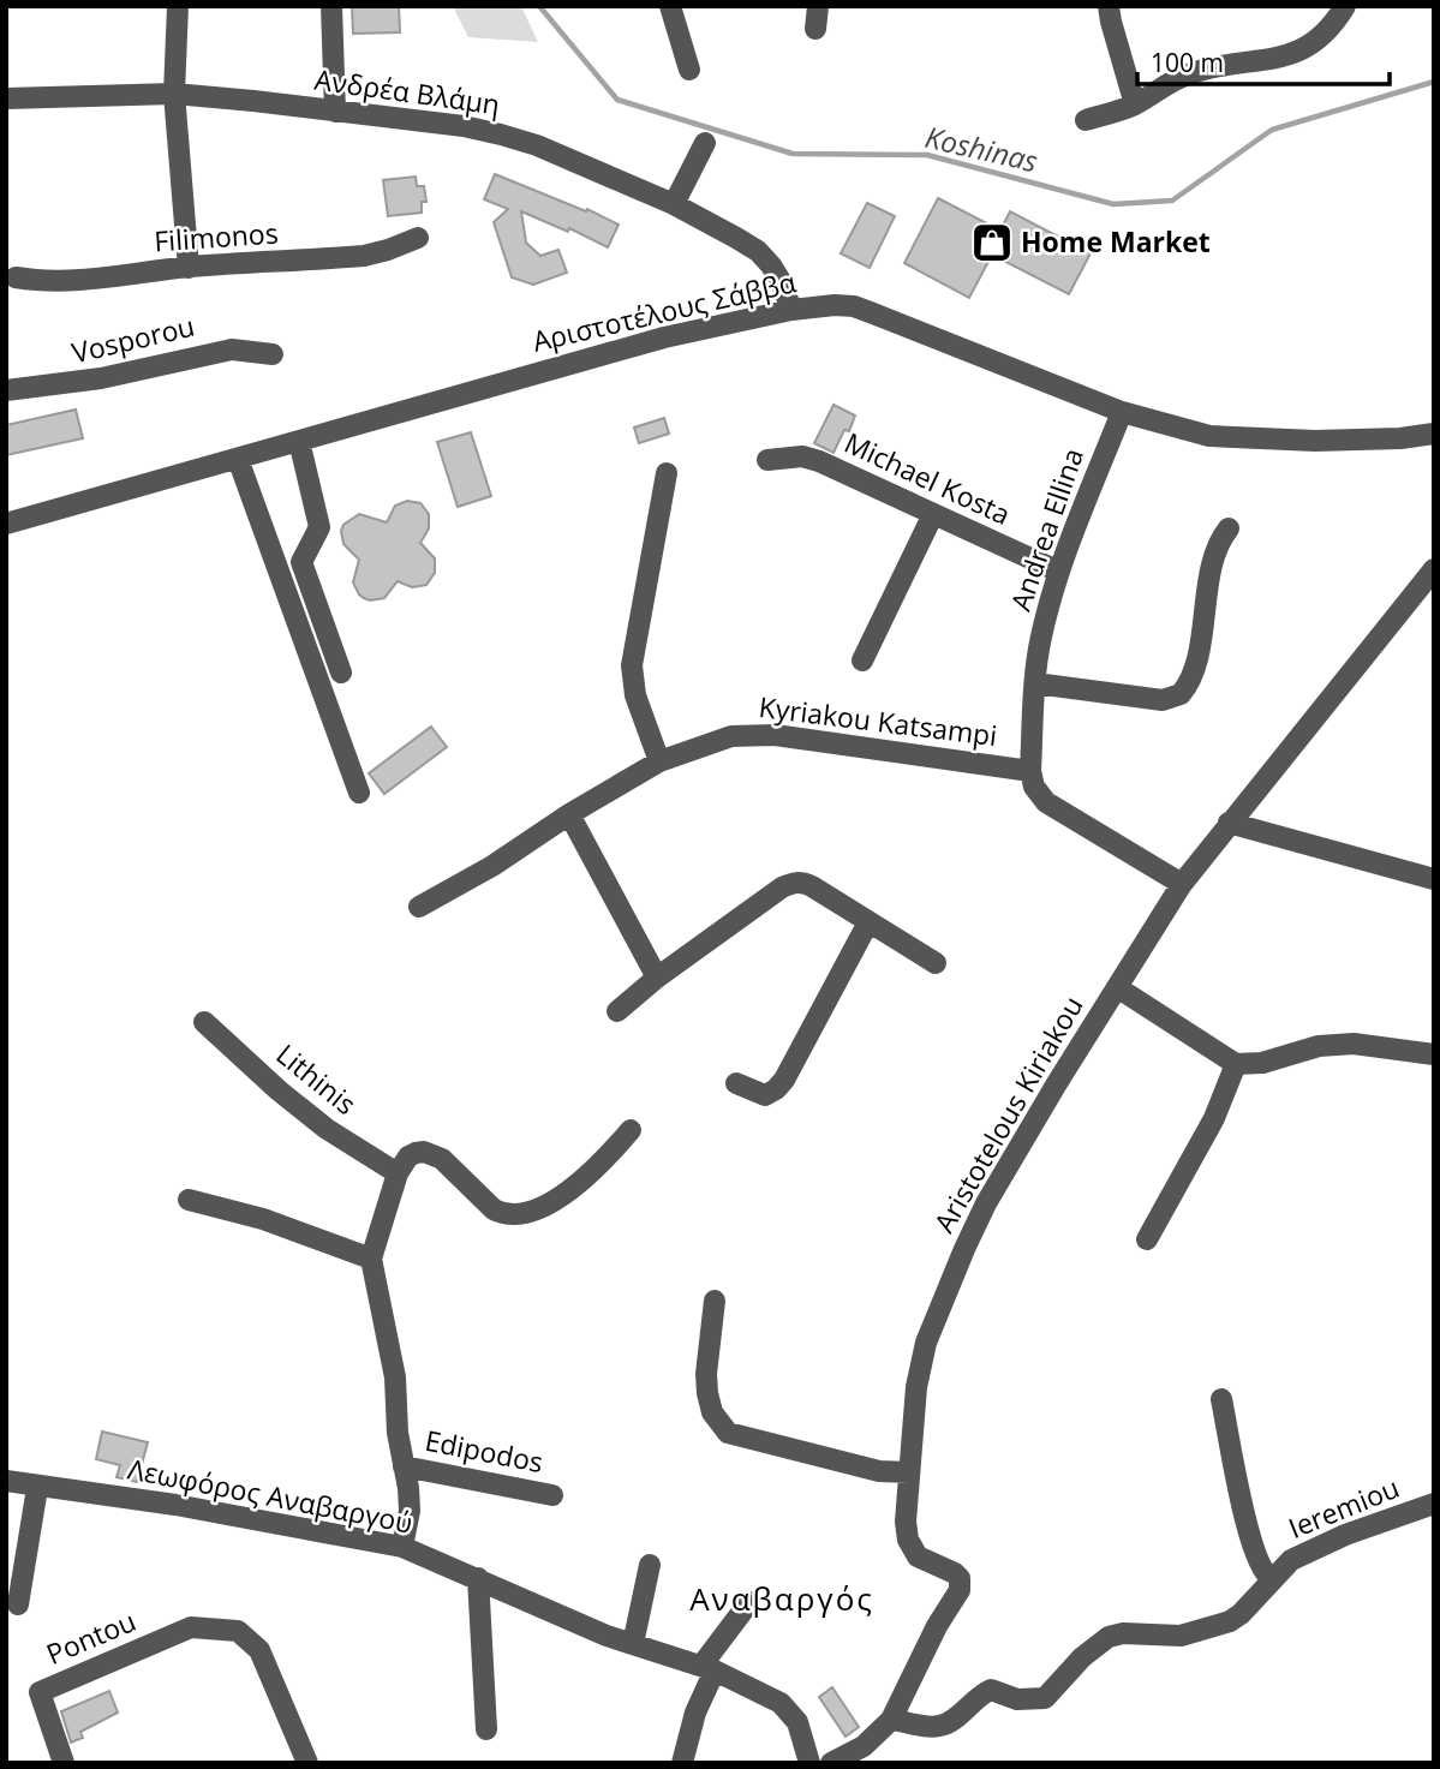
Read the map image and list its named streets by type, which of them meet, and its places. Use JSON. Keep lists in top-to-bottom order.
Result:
{
  "streets": {
    "street": [
      "Ανδρέα Βλάμη",
      "Filimonos",
      "Αριστοτέλους Σάββα",
      "Vosporou",
      "Michael Kosta",
      "Andrea Ellina",
      "Kyriakou Katsampi",
      "Lithinis",
      "Aristotelous Kiriakou",
      "Edipodos",
      "Λεωφόρος Αναβαργού",
      "Ieremiou",
      "Pontou"
    ]
  },
  "crossings": [
    ["Ανδρέα Βλάμη", "Αριστοτέλους Σάββα"],
    ["Αριστοτέλους Σάββα", "Andrea Ellina"],
    ["Michael Kosta", "Andrea Ellina"],
    ["Andrea Ellina", "Kyriakou Katsampi"],
    ["Kyriakou Katsampi", "Aristotelous Kiriakou"],
    ["Aristotelous Kiriakou", "Ieremiou"]
  ],
  "districts": ["Αναβαργός"],
  "water": ["Koshinas"],
  "places": {
    "shop": ["Home Market"]
  },
  "scale_bar": "100 m"
}
